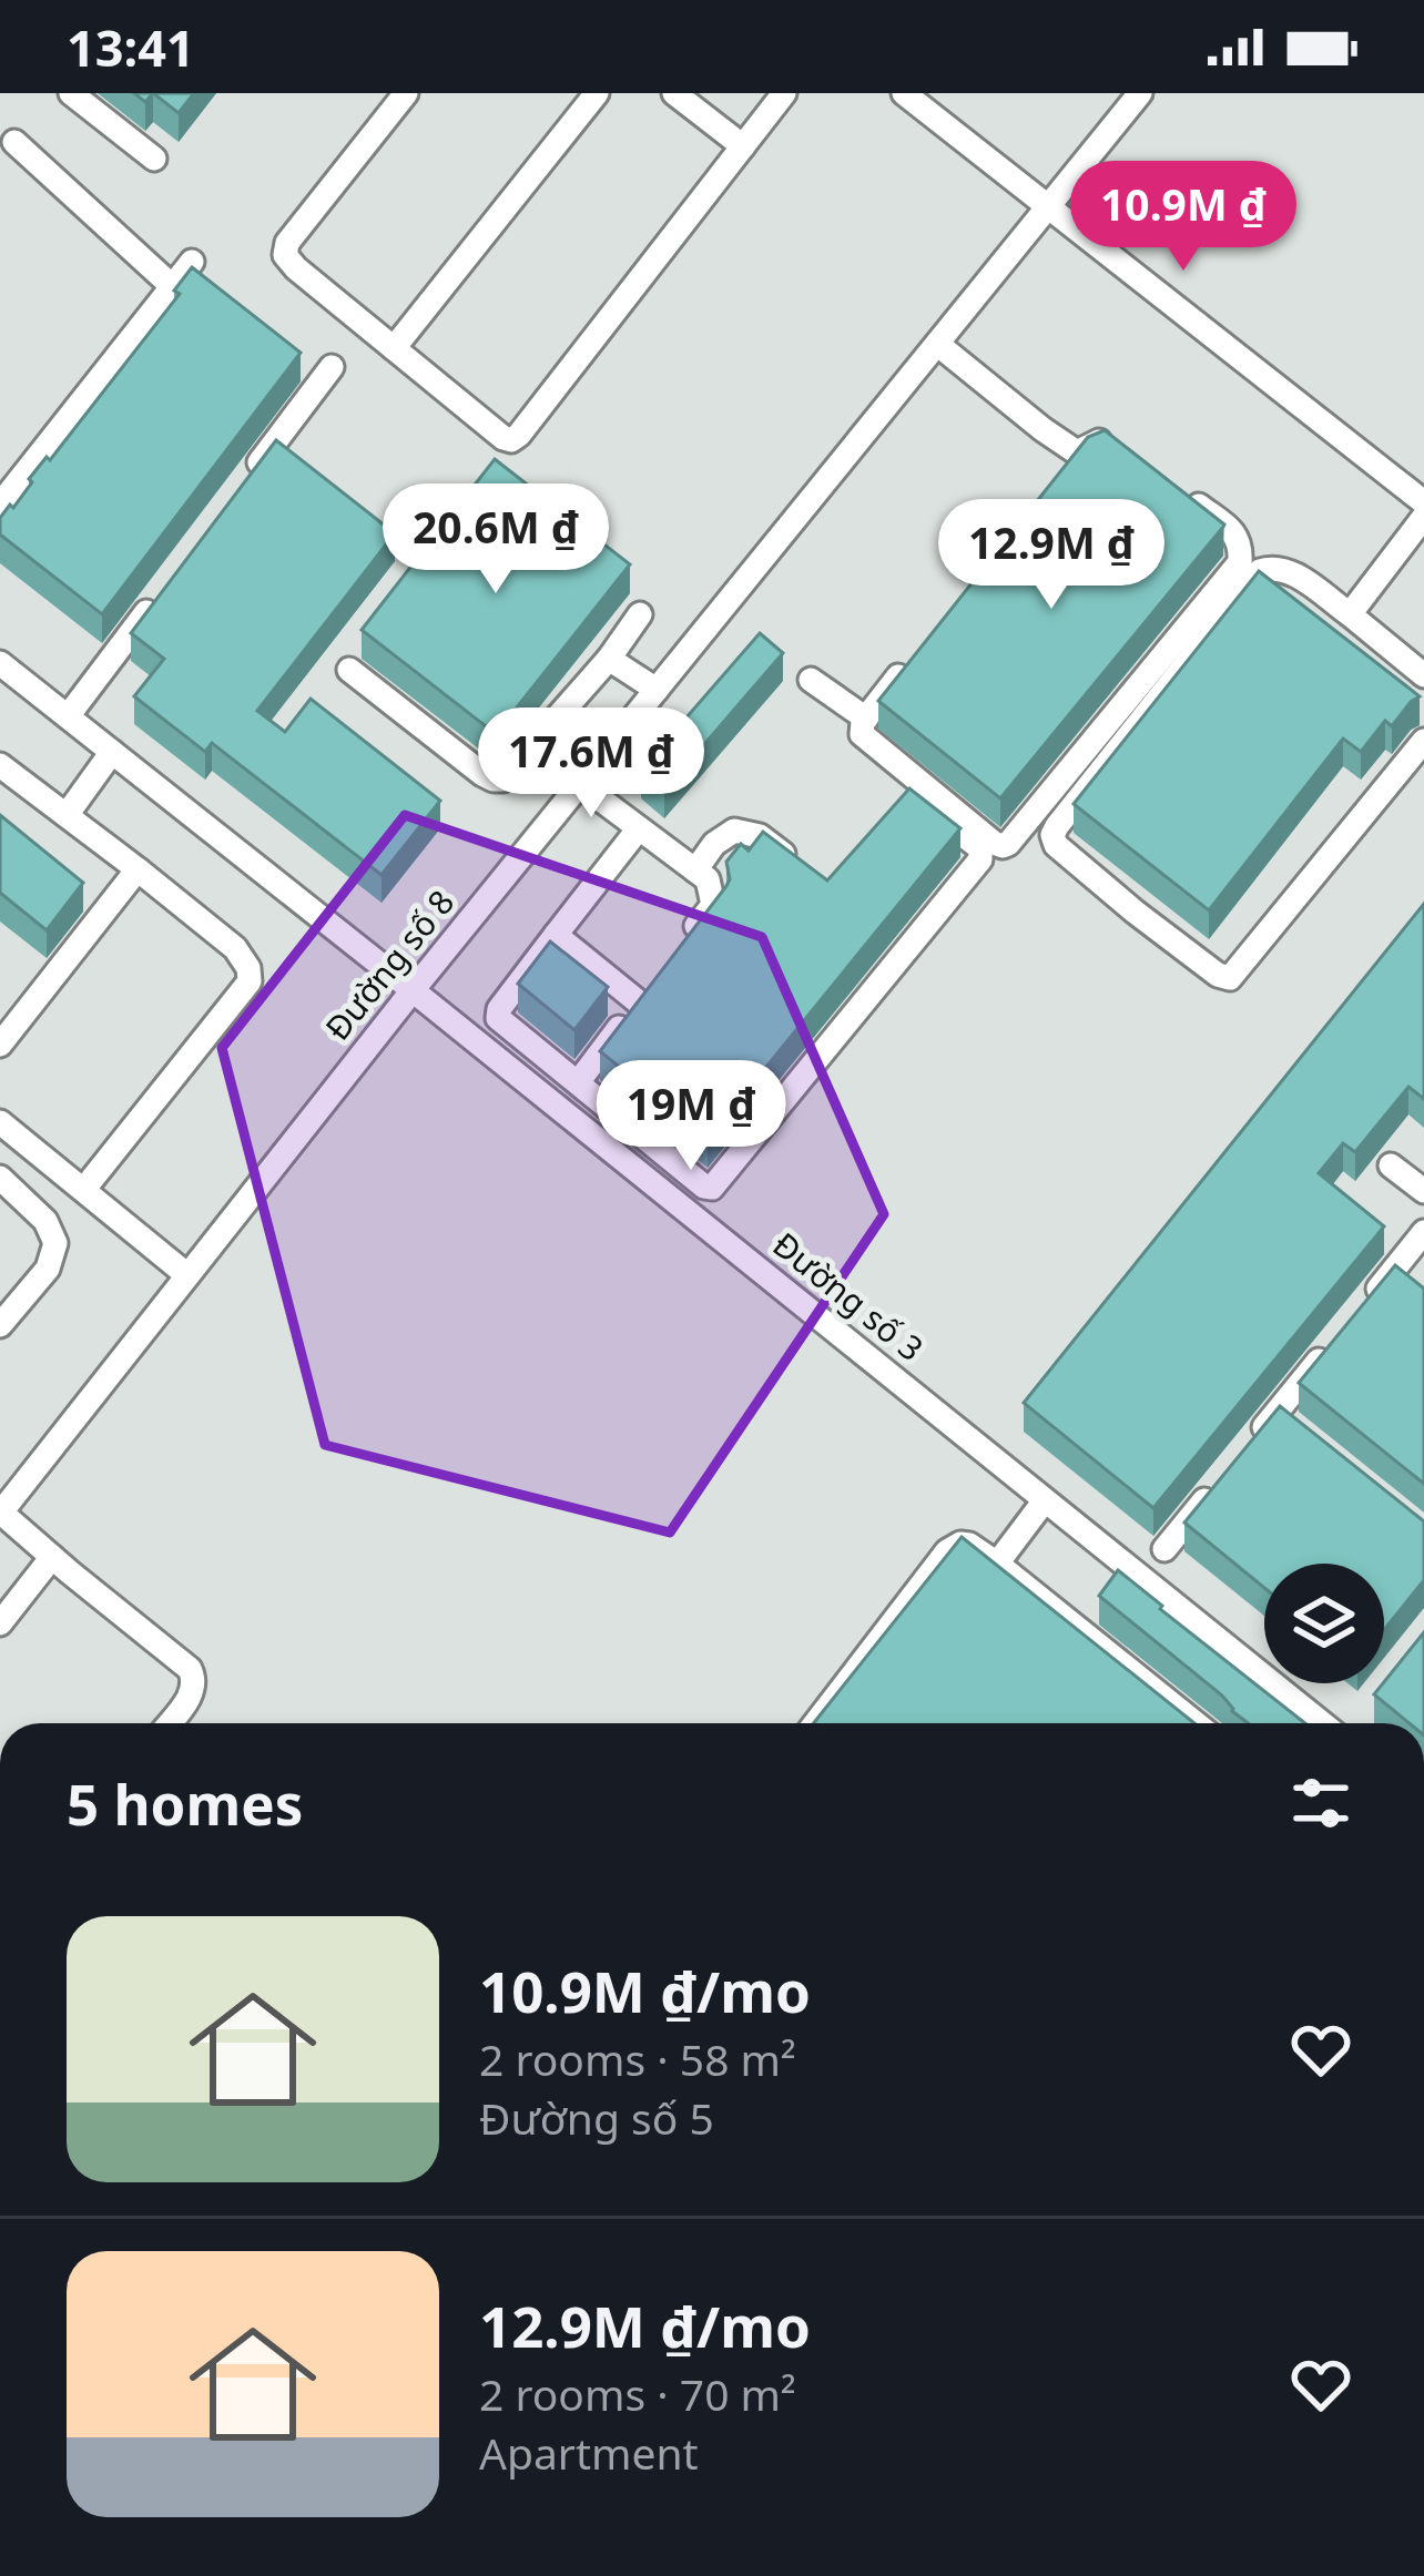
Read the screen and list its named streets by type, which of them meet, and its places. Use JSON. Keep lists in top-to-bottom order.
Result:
{
  "streets": {
    "street": ["Đường số 8", "Đường số 3"]
  },
  "crossings": [
    ["Đường số 8", "Đường số 3"]
  ],
  "page": {
    "status": "13:41",
    "price": [
      "10.9M ₫",
      "20.6M ₫",
      "12.9M ₫",
      "17.6M ₫",
      "19M ₫"
    ],
    "heading": "5 homes",
    "list": [
      {
        "name": "10.9M ₫/mo",
        "note": "2 rooms · 58 m² · Đường số 5"
      },
      {
        "name": "12.9M ₫/mo",
        "note": "2 rooms · 70 m² · Apartment"
      }
    ]
  }
}
